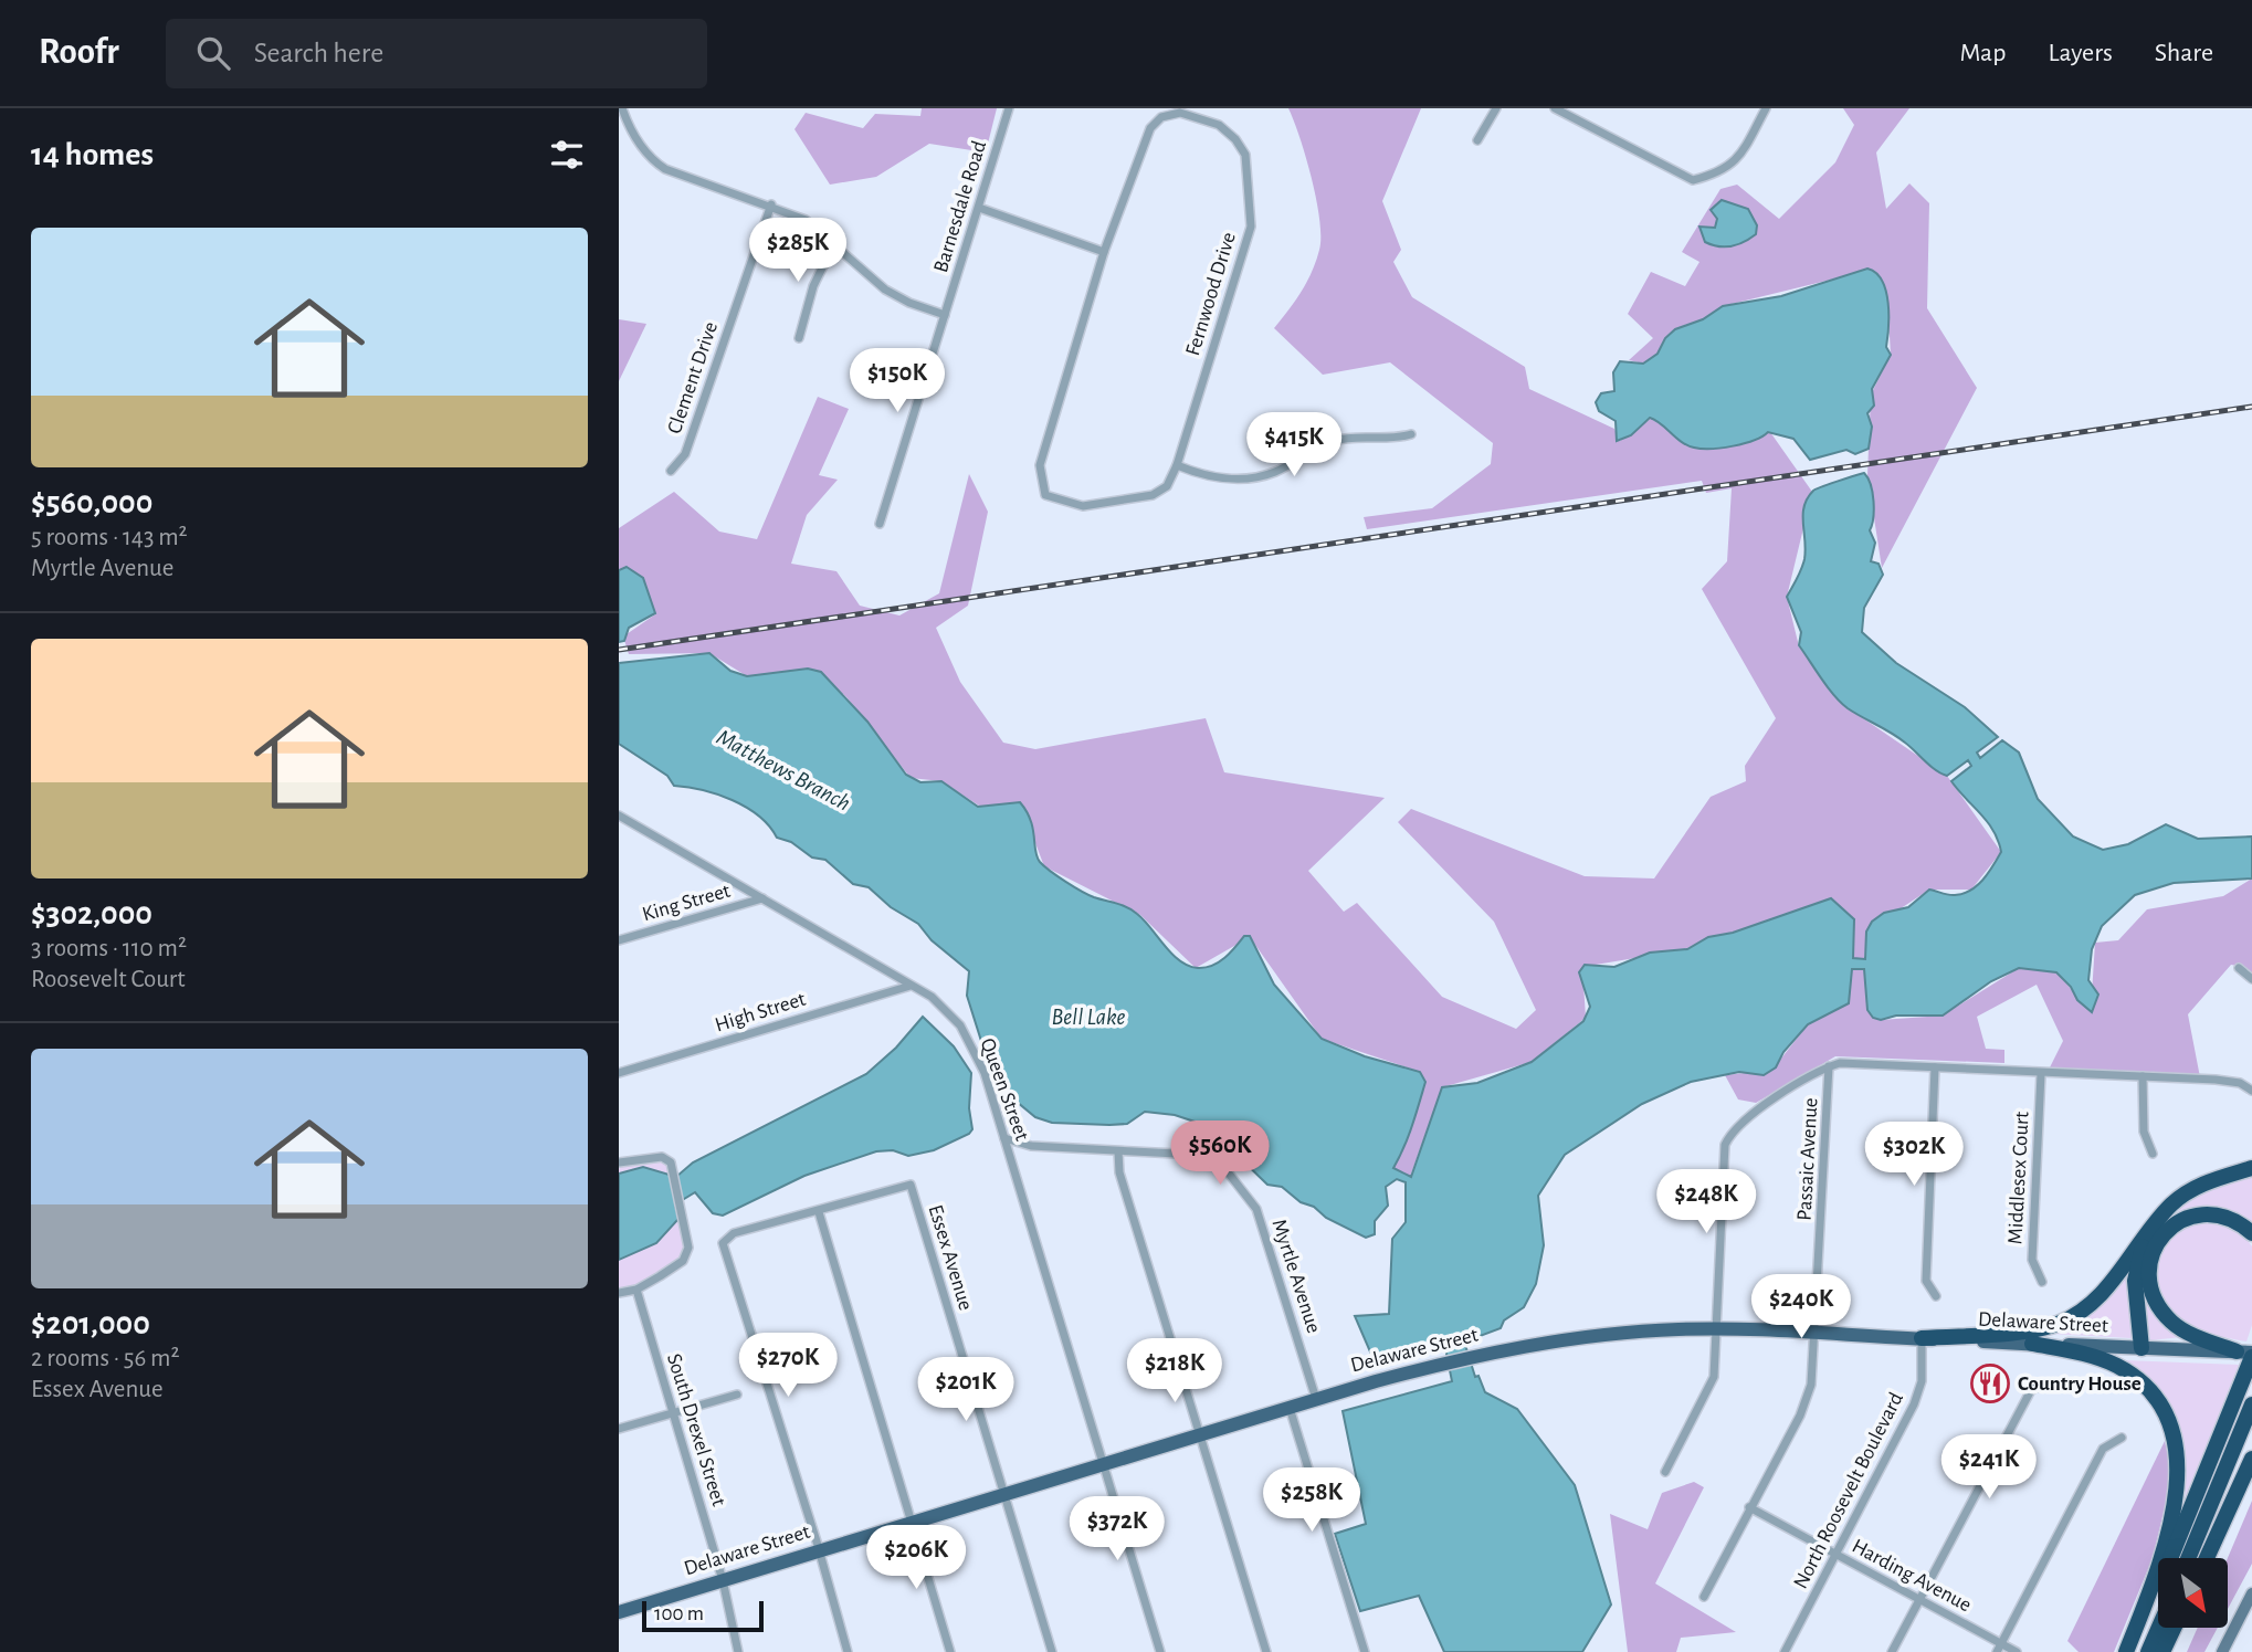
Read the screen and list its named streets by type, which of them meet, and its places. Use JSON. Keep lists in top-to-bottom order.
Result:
{
  "streets": {
    "main road": ["Delaware Street"],
    "street": [
      "Barnesdale Road",
      "Fernwood Drive",
      "Clement Drive",
      "King Street",
      "High Street",
      "Queen Street",
      "Passaic Avenue",
      "Middlesex Court",
      "Essex Avenue",
      "Myrtle Avenue",
      "South Drexel Street",
      "North Roosevelt Boulevard",
      "Harding Avenue"
    ]
  },
  "crossings": [
    ["King Street", "Queen Street"],
    ["High Street", "Queen Street"],
    ["Queen Street", "Myrtle Avenue"],
    ["Queen Street", "Delaware Street"],
    ["Passaic Avenue", "Delaware Street"],
    ["Passaic Avenue", "Harding Avenue"],
    ["Essex Avenue", "Delaware Street"],
    ["Myrtle Avenue", "Delaware Street"],
    ["Delaware Street", "South Drexel Street"],
    ["Delaware Street", "North Roosevelt Boulevard"],
    ["North Roosevelt Boulevard", "Harding Avenue"]
  ],
  "water": ["Matthews Branch", "Bell Lake"],
  "places": {
    "restaurant": ["Country House"]
  },
  "scale_bar": "100 m",
  "north": "bottom right",
  "page": {
    "header": "Roofr",
    "search": "Search here",
    "nav": ["Map", "Layers", "Share"],
    "heading": "14 homes",
    "list": [
      {
        "name": "$560,000",
        "note": "5 rooms · 143 m² · Myrtle Avenue"
      },
      {
        "name": "$302,000",
        "note": "3 rooms · 110 m² · Roosevelt Court"
      },
      {
        "name": "$201,000",
        "note": "2 rooms · 56 m² · Essex Avenue"
      }
    ],
    "price": [
      "$285K",
      "$150K",
      "$415K",
      "$560K",
      "$302K",
      "$248K",
      "$240K",
      "$270K",
      "$218K",
      "$201K",
      "$241K",
      "$258K",
      "$372K",
      "$206K"
    ],
    "scale": "100 m"
  }
}
